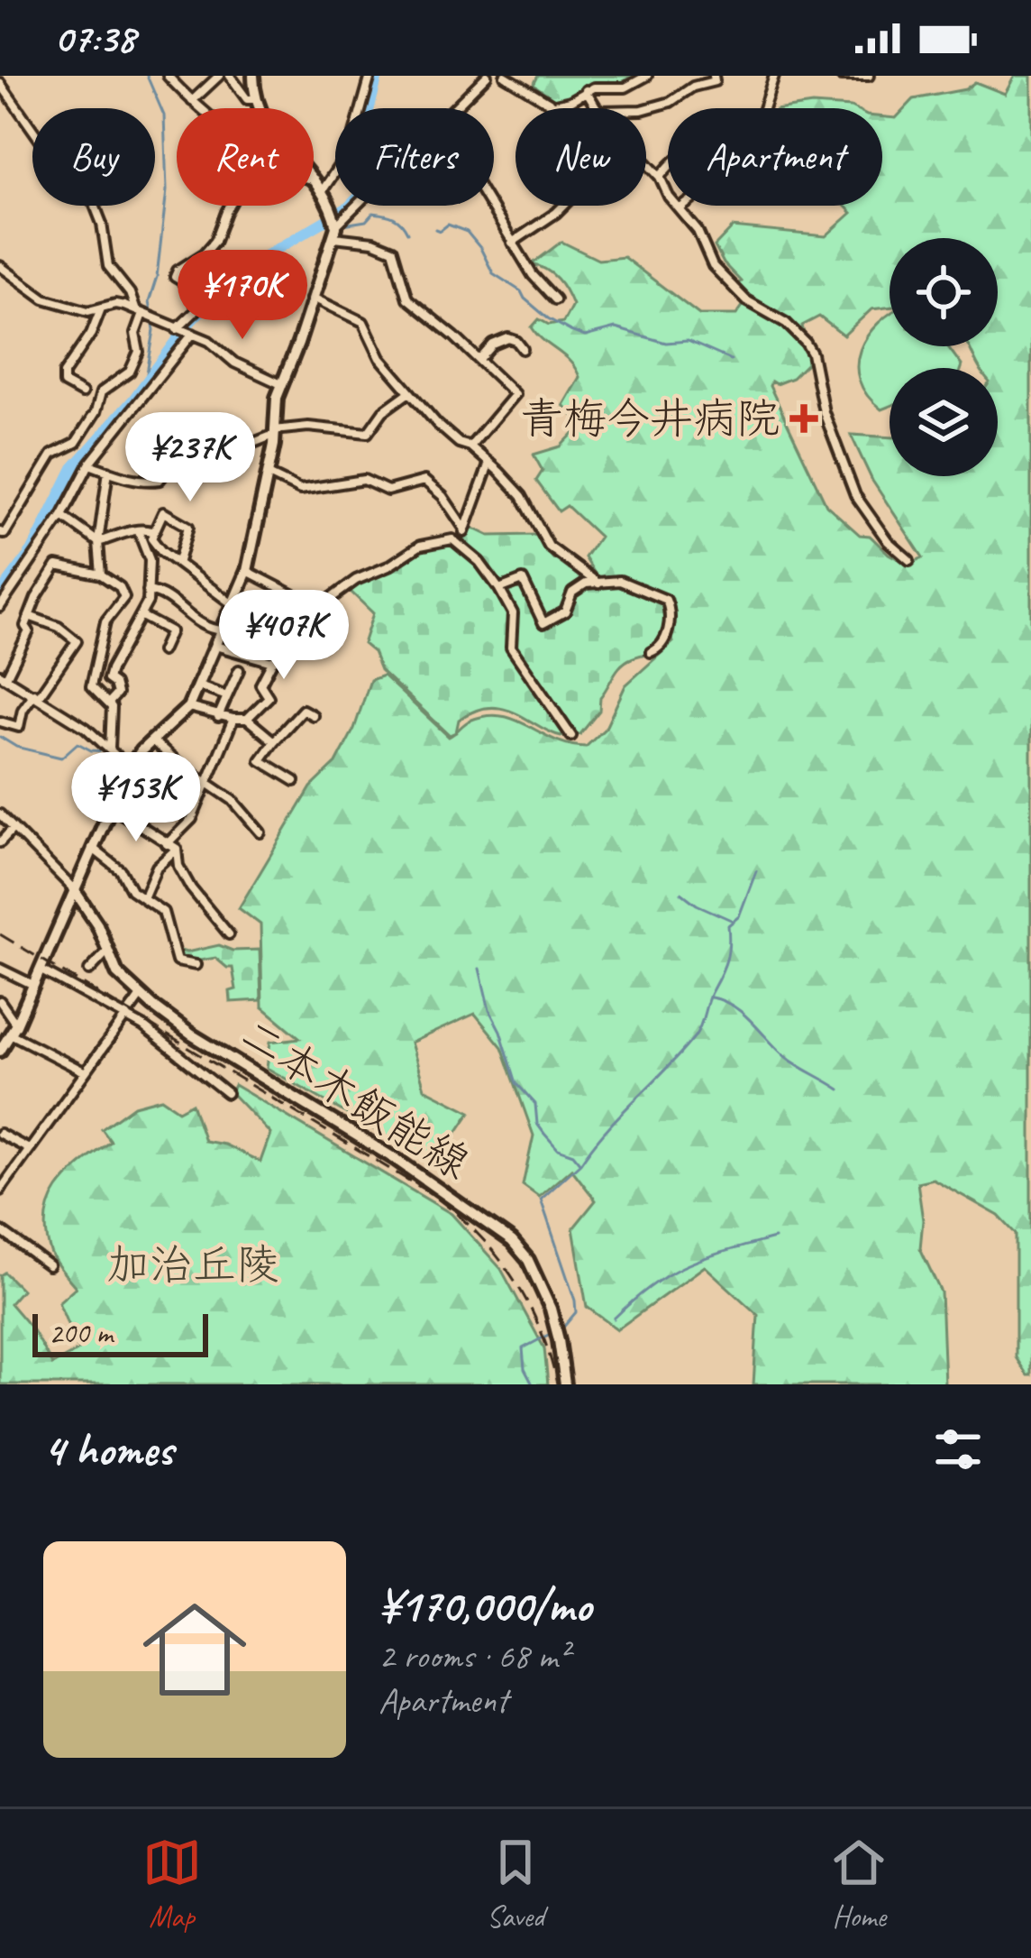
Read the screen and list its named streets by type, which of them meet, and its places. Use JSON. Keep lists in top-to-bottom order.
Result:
{
  "streets": {
    "main road": ["二本木飯能線"]
  },
  "parks": ["加治丘陵"],
  "places": {
    "health": ["青梅今井病院"]
  },
  "scale_bar": "200 m",
  "page": {
    "status": "07:38",
    "chip": [
      "Buy",
      "Rent",
      "Filters",
      "New",
      "Apartment"
    ],
    "price": [
      "¥170K",
      "¥237K",
      "¥407K",
      "¥153K"
    ],
    "scale": "200 m",
    "heading": "4 homes",
    "list": [
      {
        "name": "¥170,000/mo",
        "note": "2 rooms · 68 m² · Apartment"
      }
    ],
    "tabs": ["Map", "Saved", "Home"]
  }
}
